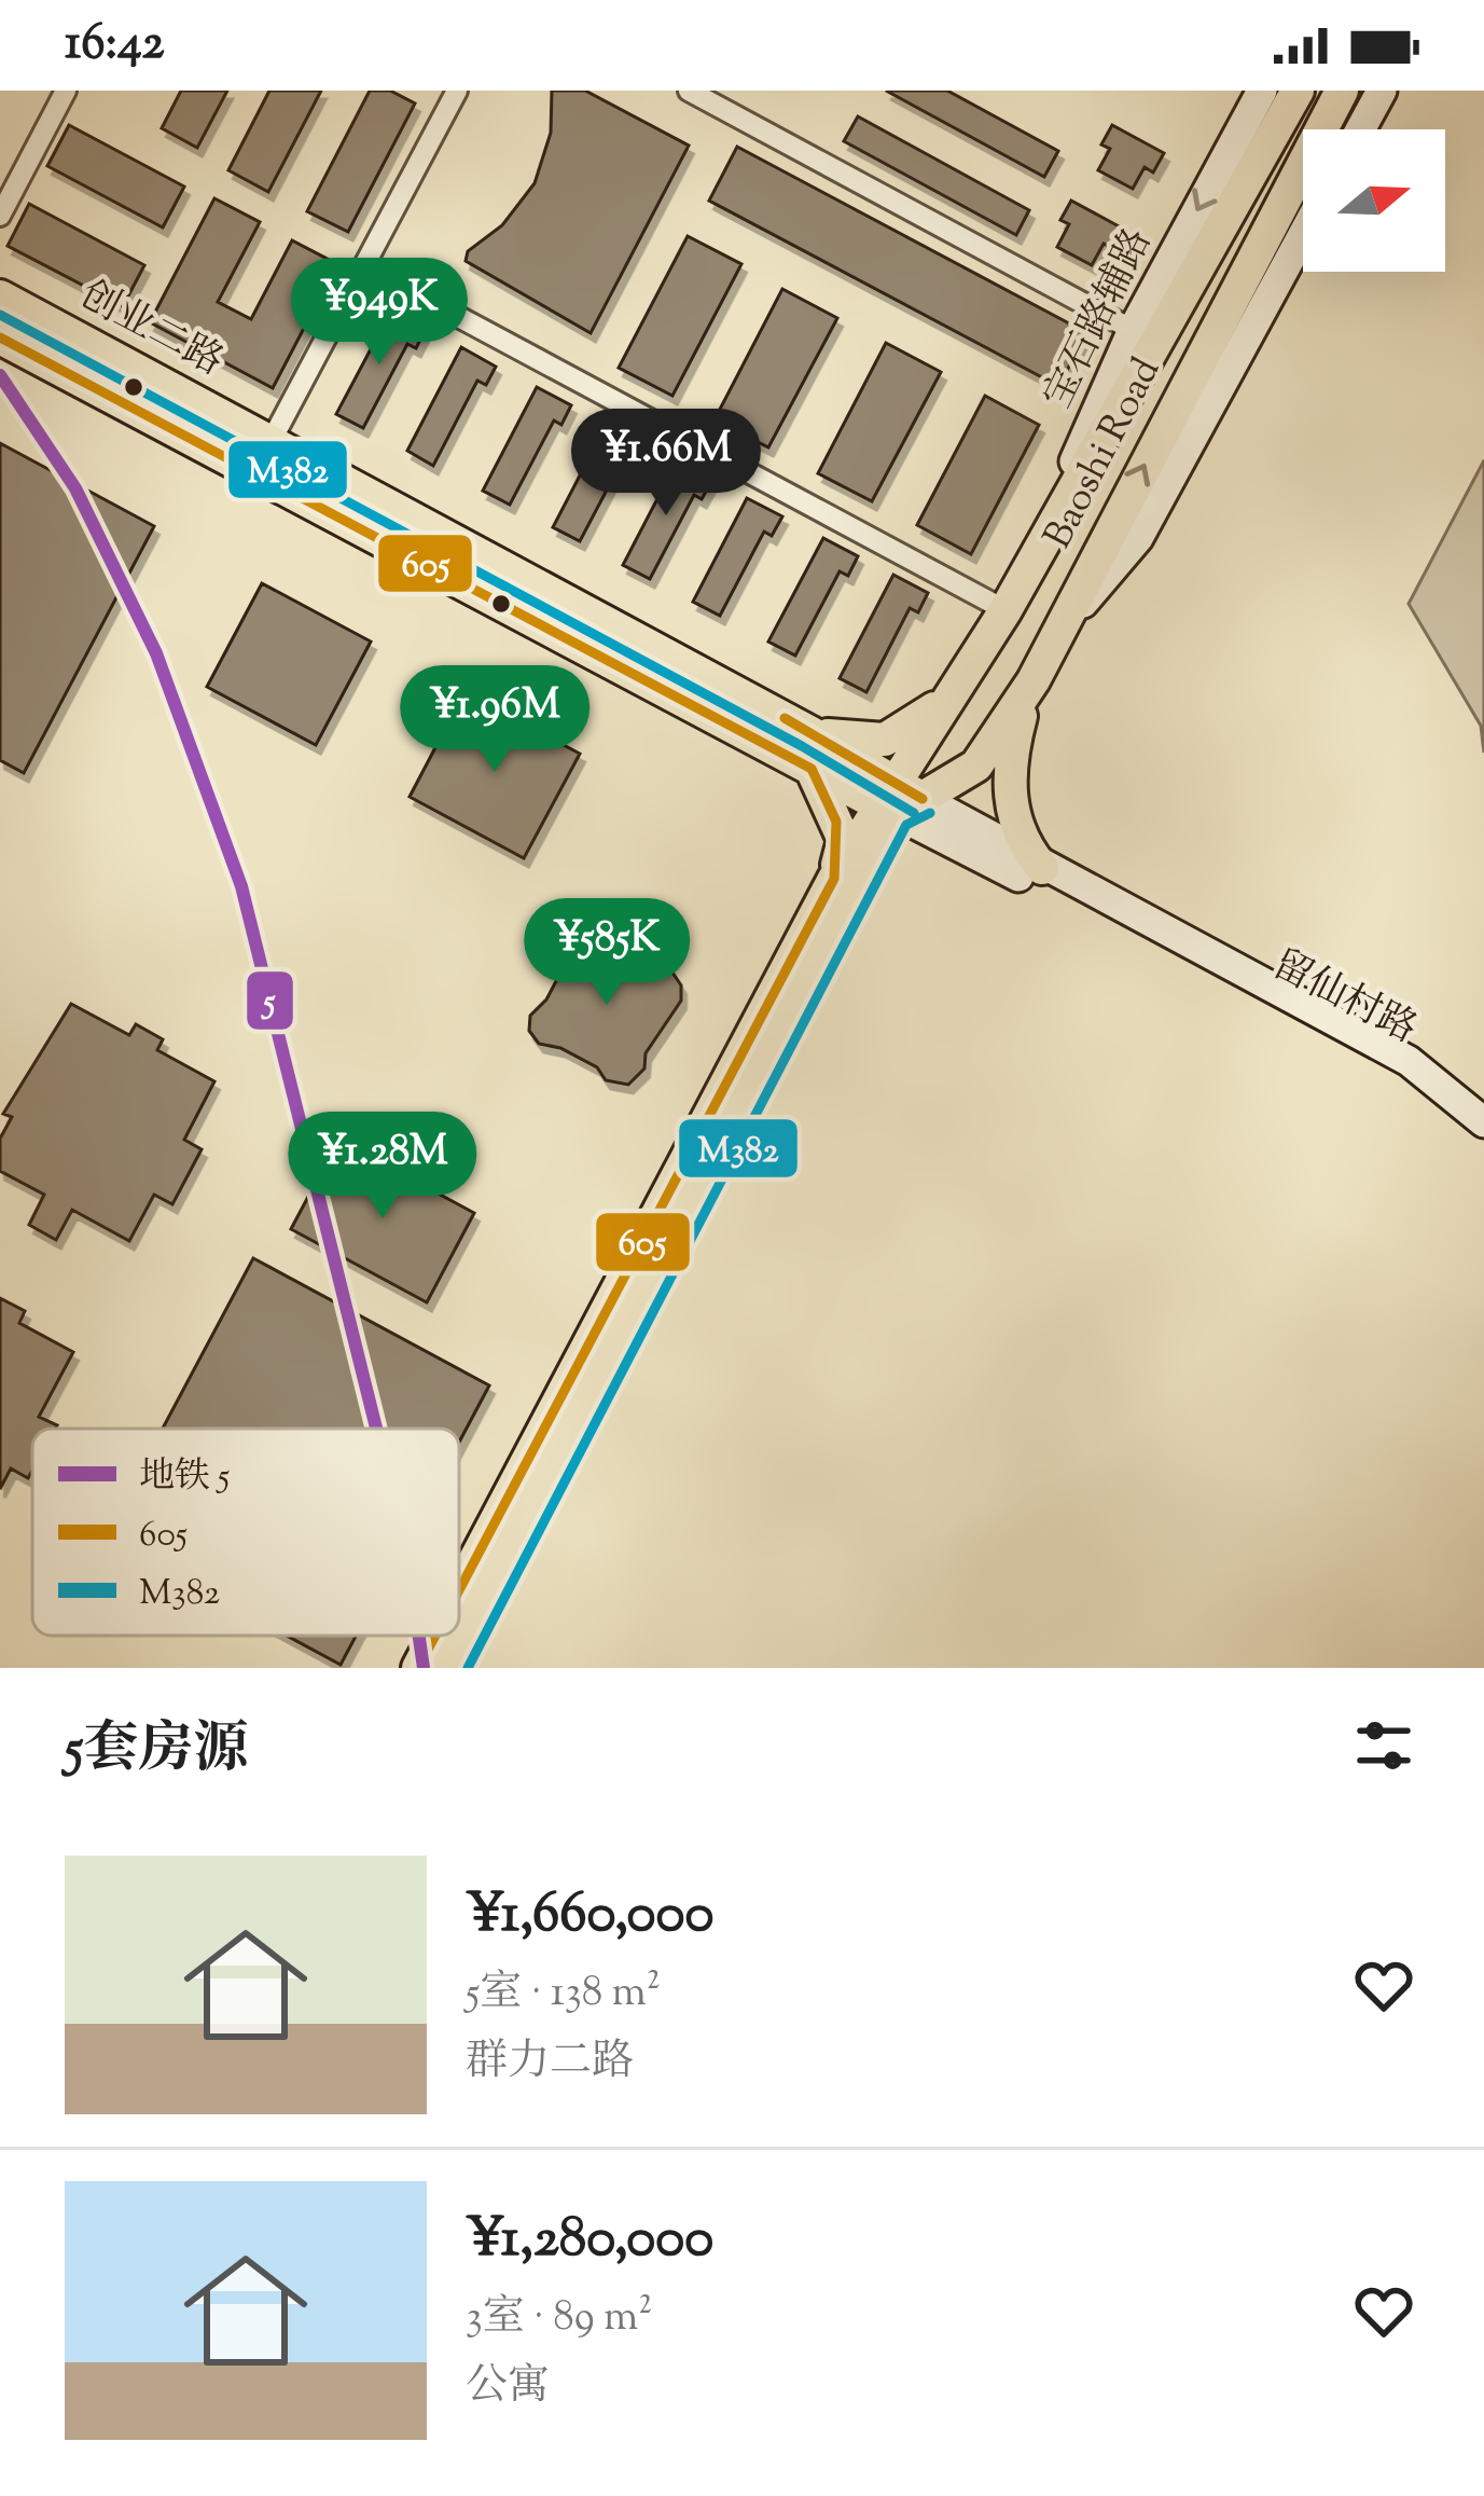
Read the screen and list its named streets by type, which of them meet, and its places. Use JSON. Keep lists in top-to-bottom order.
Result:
{
  "streets": {
    "main road": ["创业二路", "Baoshi Road"],
    "street": ["宝石路辅路", "留仙村路"]
  },
  "crossings": [
    ["宝石路辅路", "Baoshi Road"],
    ["创业二路", "Baoshi Road"],
    ["创业二路", "留仙村路"],
    ["Baoshi Road", "留仙村路"]
  ],
  "lines": ["transit line M382", "transit line 605", "metro line 5"],
  "legend": ["地铁 5", "605", "M382"],
  "north": "right",
  "page": {
    "status": "16:42",
    "price": [
      "¥949K",
      "¥1.66M",
      "¥1.96M",
      "¥585K",
      "¥1.28M"
    ],
    "heading": "5套房源",
    "list": [
      {
        "name": "¥1,660,000",
        "note": "5室 · 138 m² · 群力二路"
      },
      {
        "name": "¥1,280,000",
        "note": "3室 · 89 m² · 公寓"
      }
    ]
  }
}
